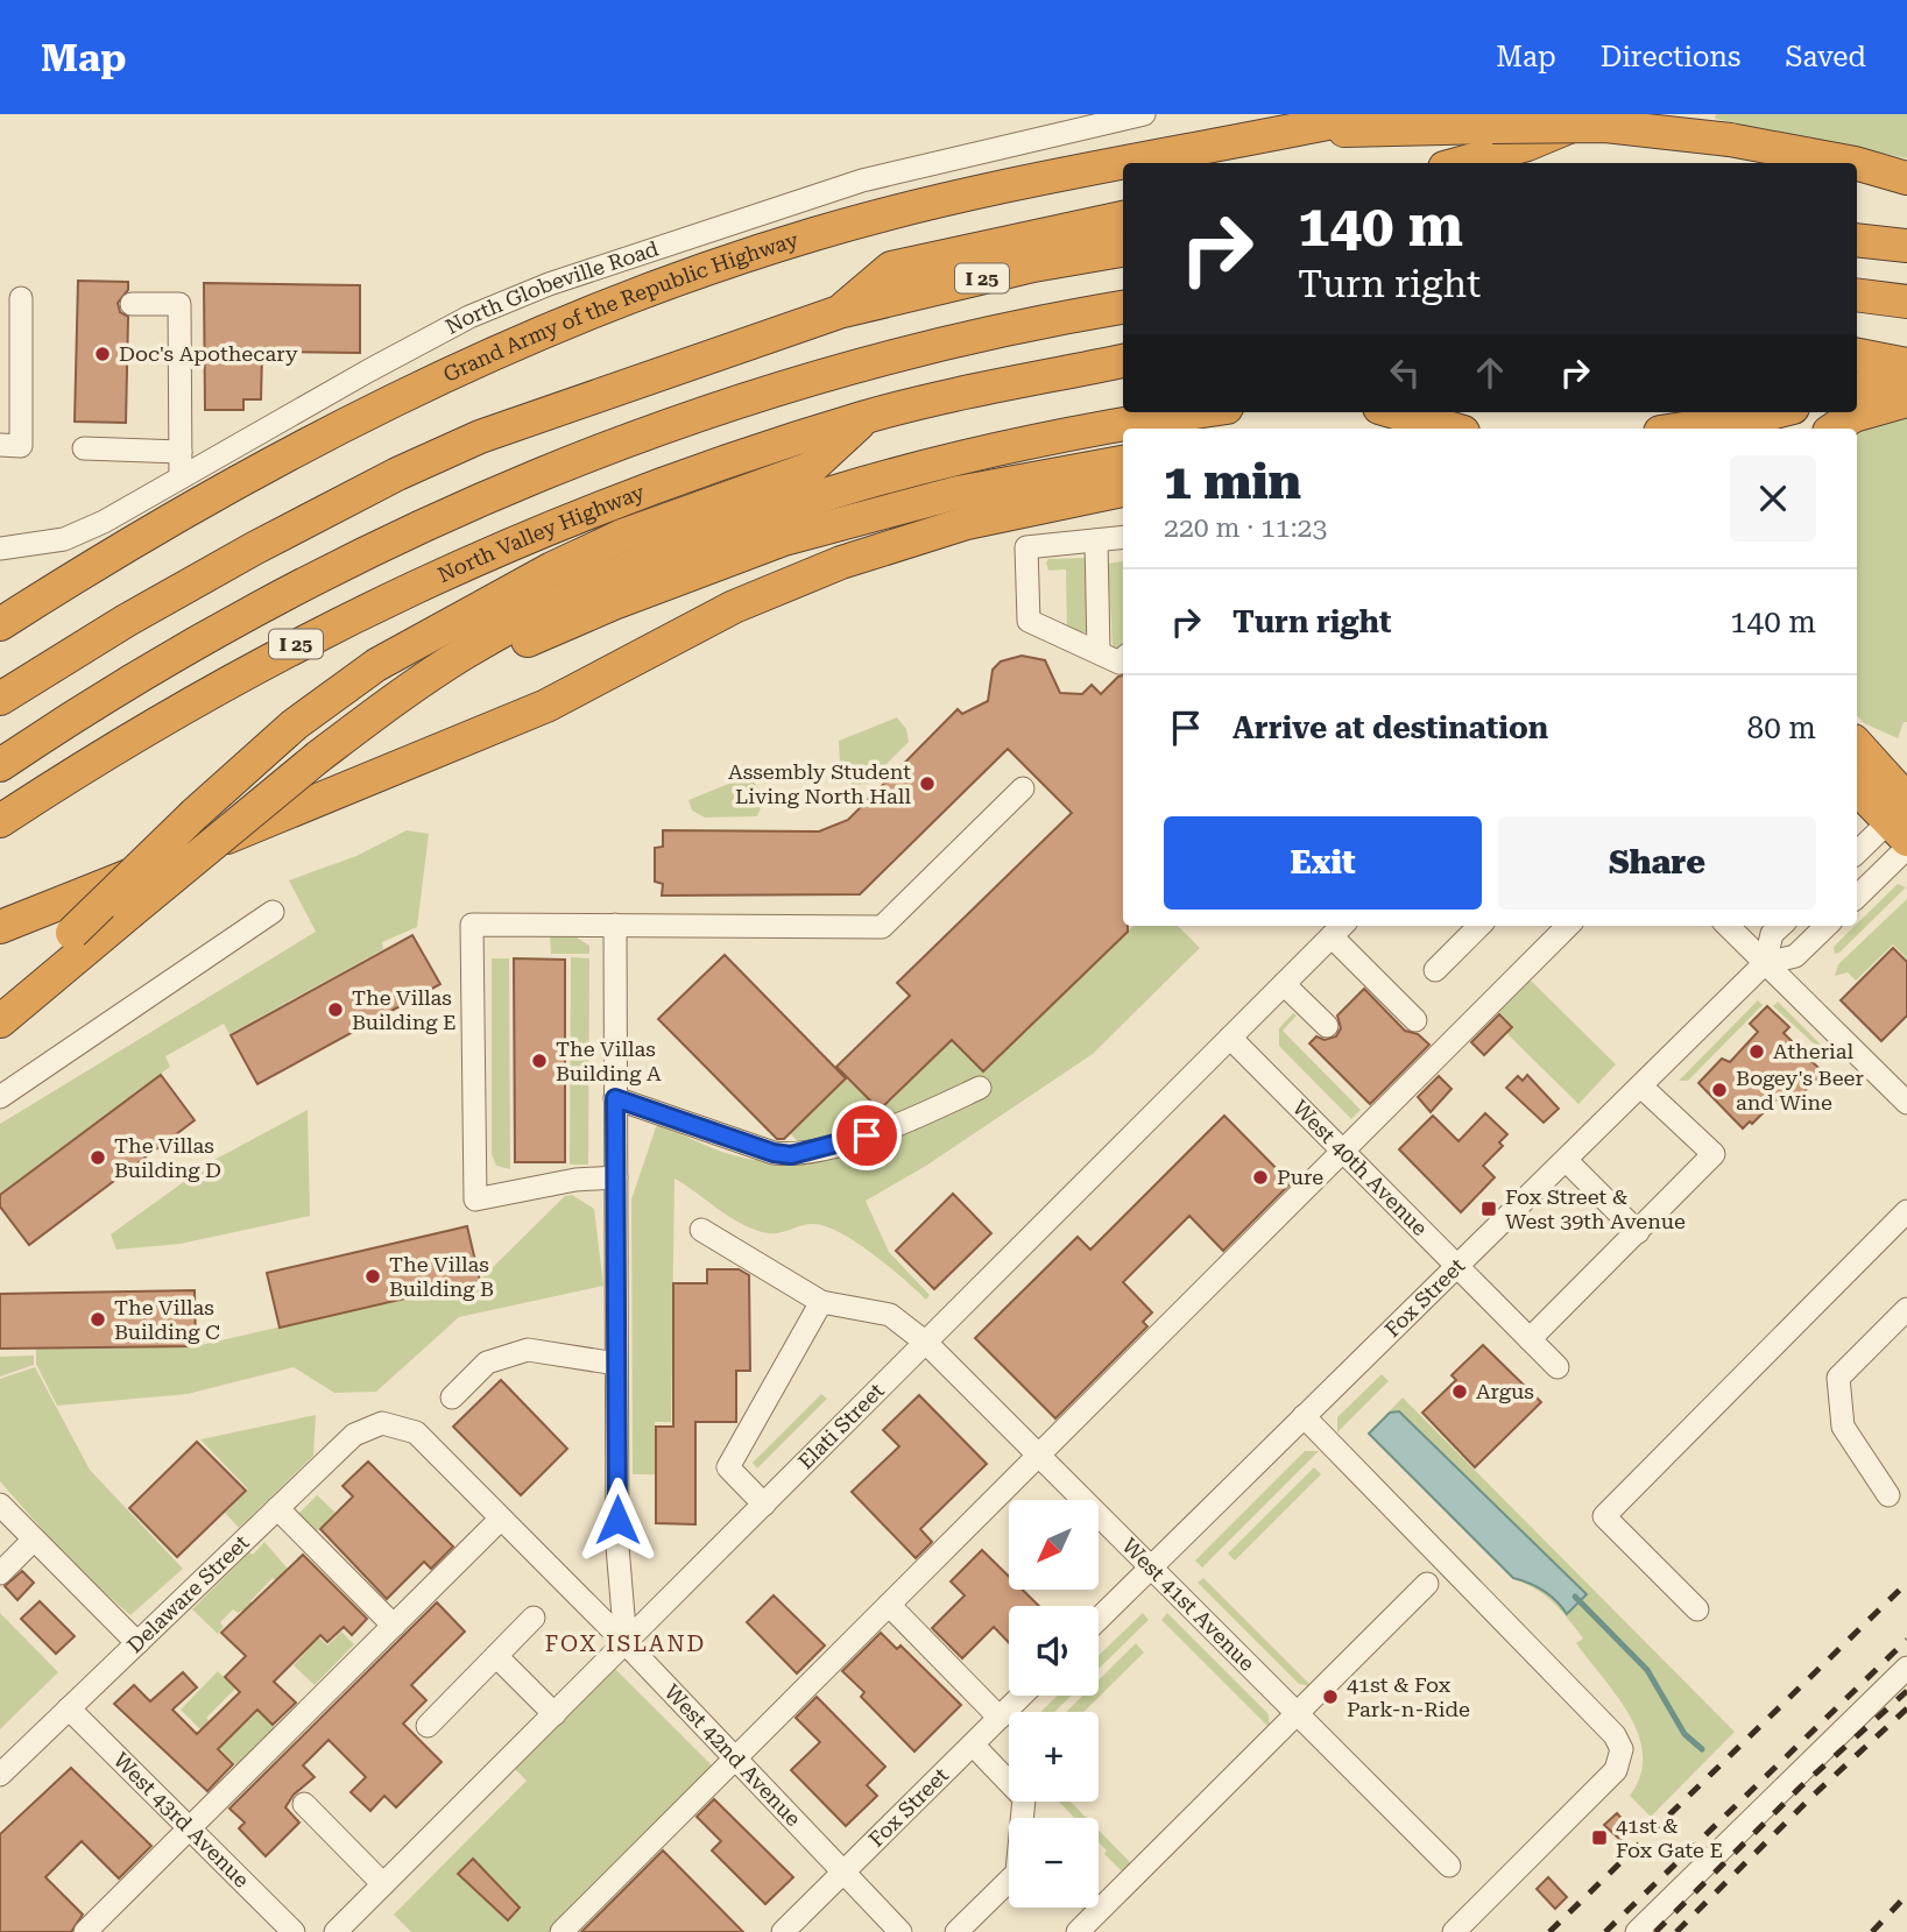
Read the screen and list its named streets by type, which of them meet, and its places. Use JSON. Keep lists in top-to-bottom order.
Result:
{
  "streets": {
    "highway": ["I 25", "Grand Army of the Republic Highway", "North Valley Highway"],
    "street": [
      "North Globeville Road",
      "West 40th Avenue",
      "Fox Street",
      "Elati Street",
      "Delaware Street",
      "West 41st Avenue",
      "West 42nd Avenue",
      "West 43rd Avenue"
    ]
  },
  "crossings": [
    ["West 40th Avenue", "Fox Street"],
    ["West 40th Avenue", "Elati Street"],
    ["Fox Street", "West 41st Avenue"],
    ["Fox Street", "West 42nd Avenue"],
    ["Elati Street", "West 41st Avenue"],
    ["Elati Street", "West 42nd Avenue"],
    ["Delaware Street", "West 42nd Avenue"],
    ["Delaware Street", "West 43rd Avenue"]
  ],
  "districts": ["FOX ISLAND"],
  "places": {
    "other": [
      "Doc's Apothecary",
      "Assembly Student Living North Hall",
      "The Villas Building E",
      "Atherial",
      "The Villas Building A",
      "Bogey's Beer and Wine",
      "The Villas Building D",
      "Pure",
      "The Villas Building B",
      "The Villas Building C",
      "Argus",
      "41st & Fox Park-n-Ride"
    ],
    "transit": ["Fox Street & West 39th Avenue", "41st & Fox Gate E"]
  },
  "north": "bottom left",
  "page": {
    "header": "Map",
    "nav": ["Map", "Directions", "Saved"],
    "turn": ["140 m", "Turn right"],
    "heading": ["1 min", "220 m · 11:23"],
    "list": [
      {
        "name": "Turn right",
        "value": "140 m"
      },
      {
        "name": "Arrive at destination",
        "value": "80 m"
      }
    ],
    "buttons": ["Exit", "Share"],
    "map_buttons": ["+", "−"]
  }
}
